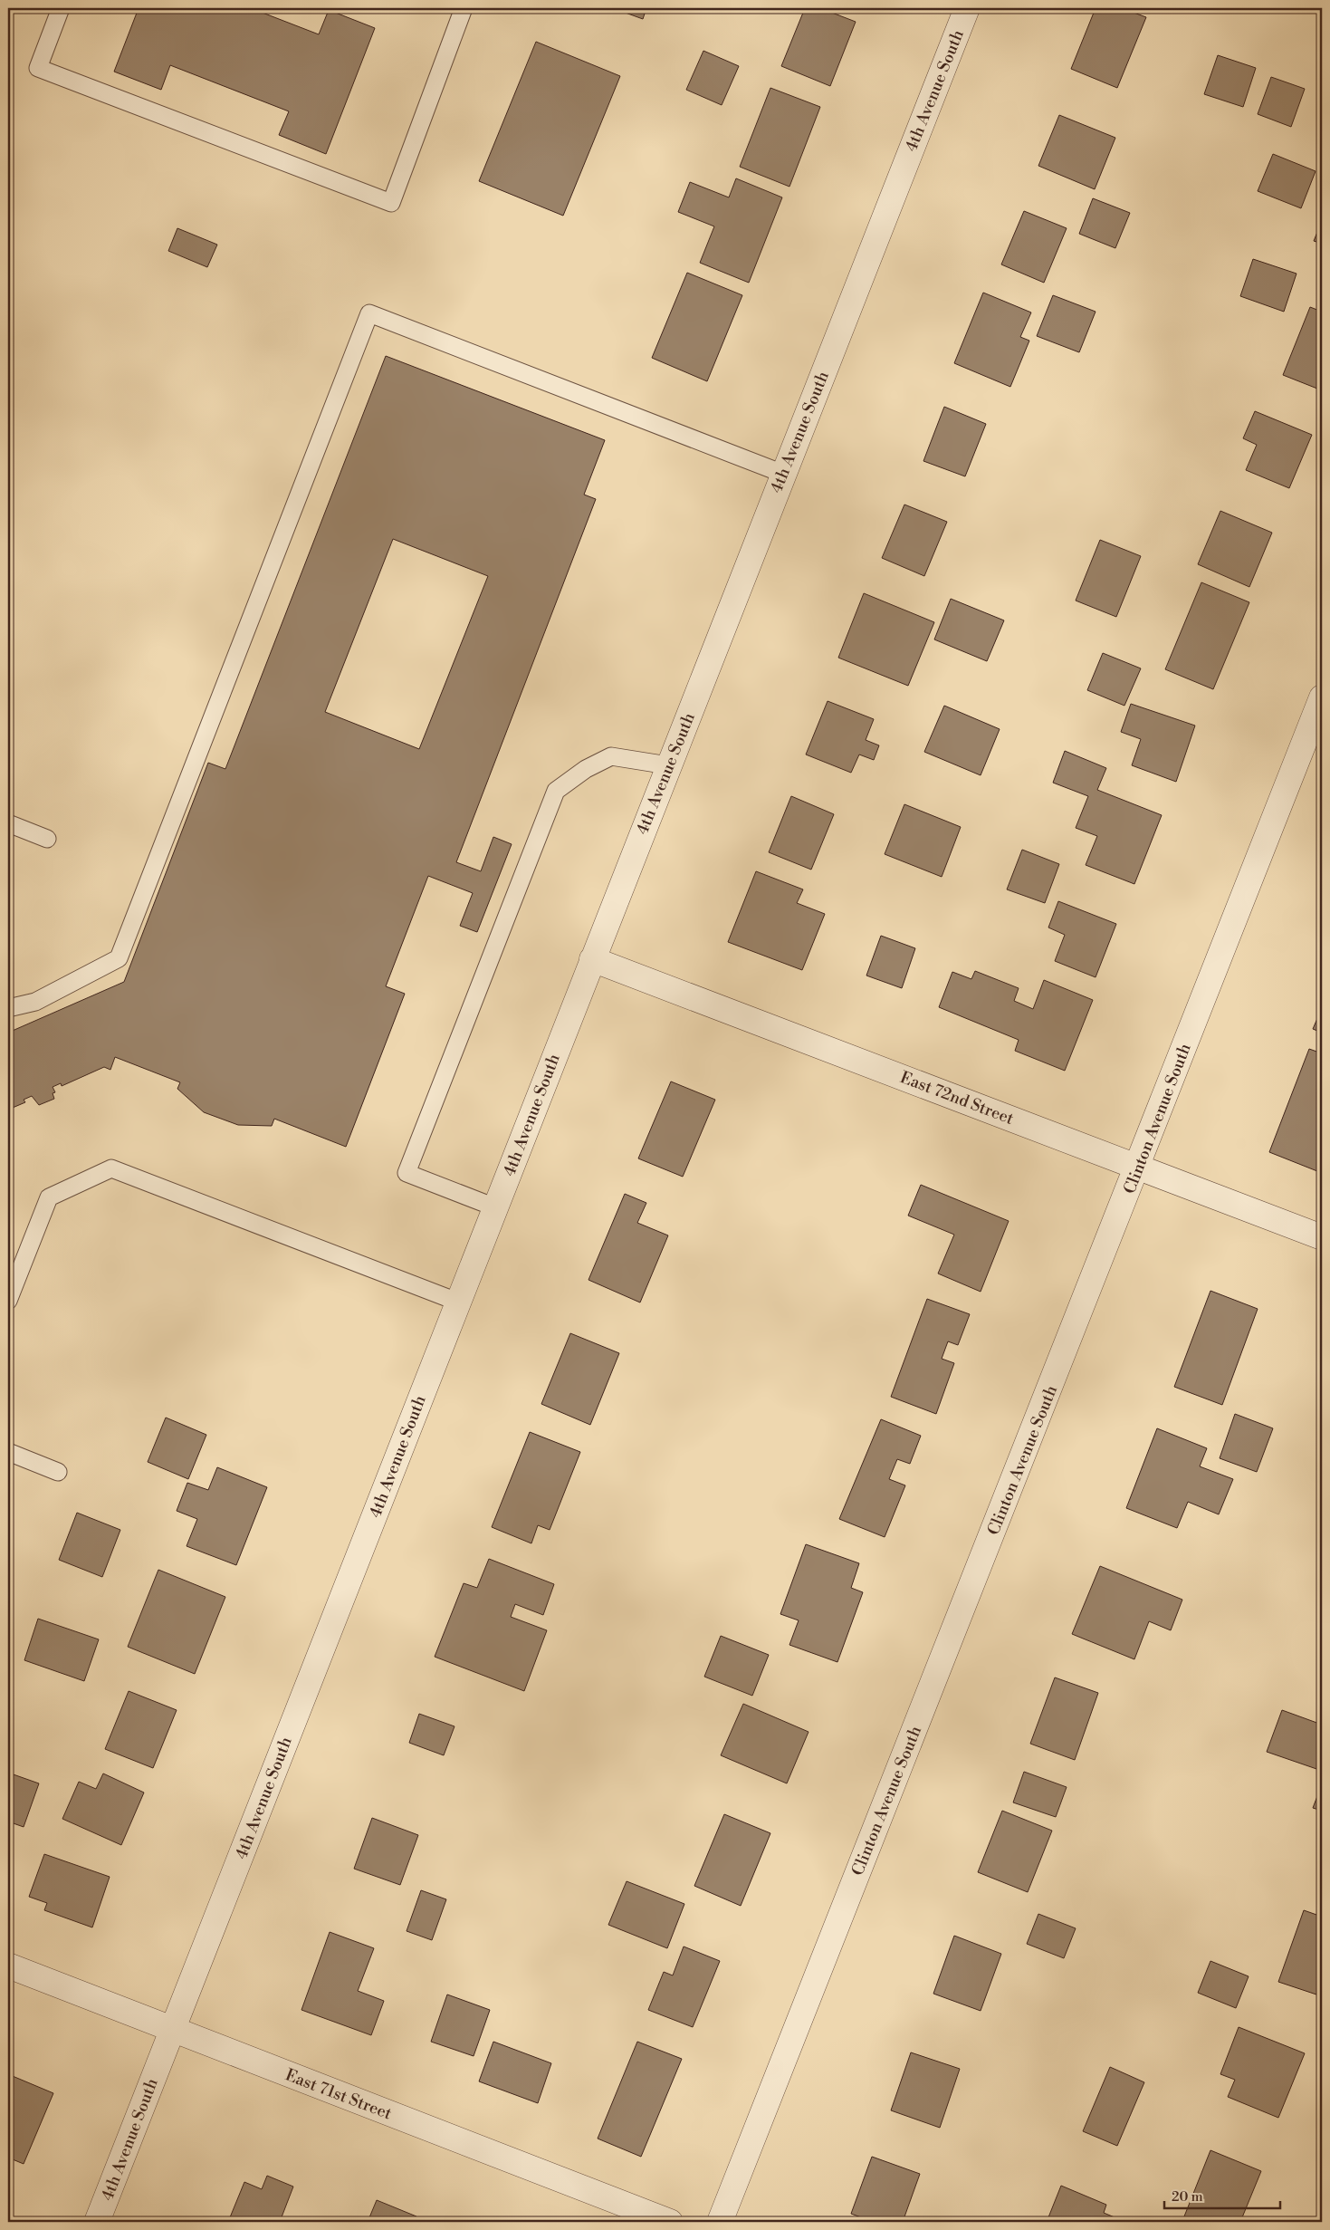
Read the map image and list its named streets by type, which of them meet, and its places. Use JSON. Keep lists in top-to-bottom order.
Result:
{
  "streets": {
    "street": [
      "4th Avenue South",
      "East 72nd Street",
      "Clinton Avenue South",
      "East 71st Street"
    ]
  },
  "crossings": [
    ["4th Avenue South", "East 72nd Street"],
    ["4th Avenue South", "East 71st Street"],
    ["East 72nd Street", "Clinton Avenue South"]
  ],
  "scale_bar": "20 m"
}
